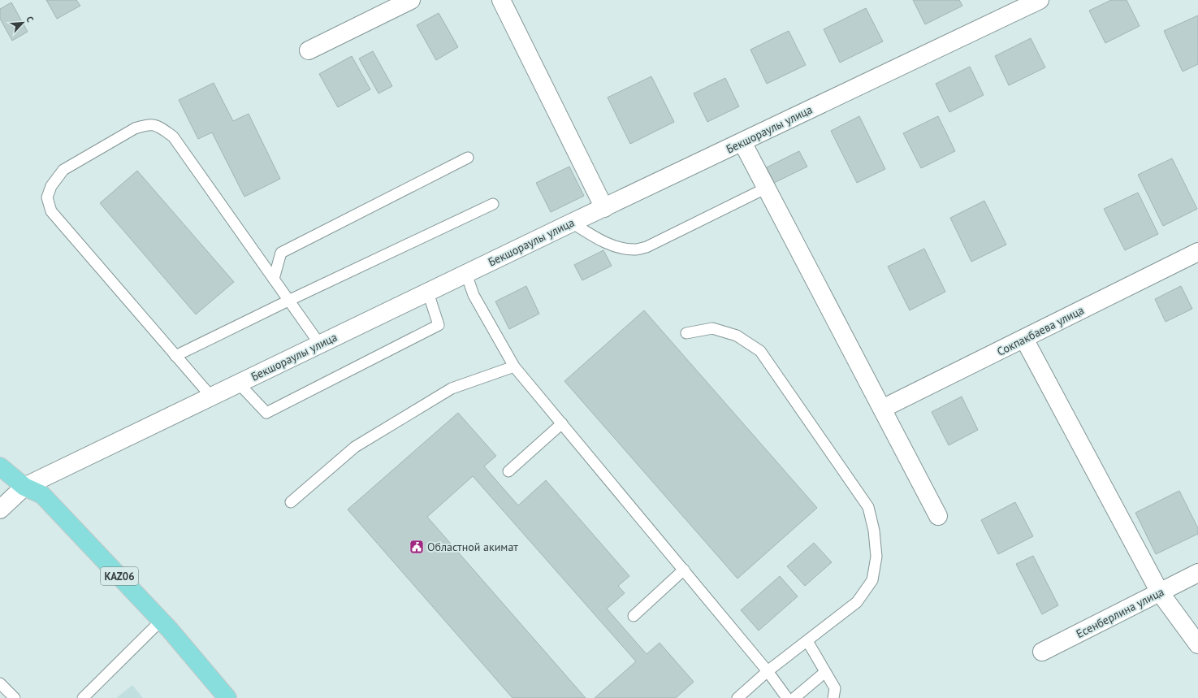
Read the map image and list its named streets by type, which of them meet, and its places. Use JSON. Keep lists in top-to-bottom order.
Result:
{
  "streets": {
    "main road": ["KAZ06"],
    "street": ["Бекшораулы улица", "Сокпакбаева улица", "Есенберлина улица"]
  },
  "crossings": [
    ["Бекшораулы улица", "KAZ06"]
  ],
  "places": {
    "public building": ["Областной акимат"]
  },
  "north": "top right"
}
